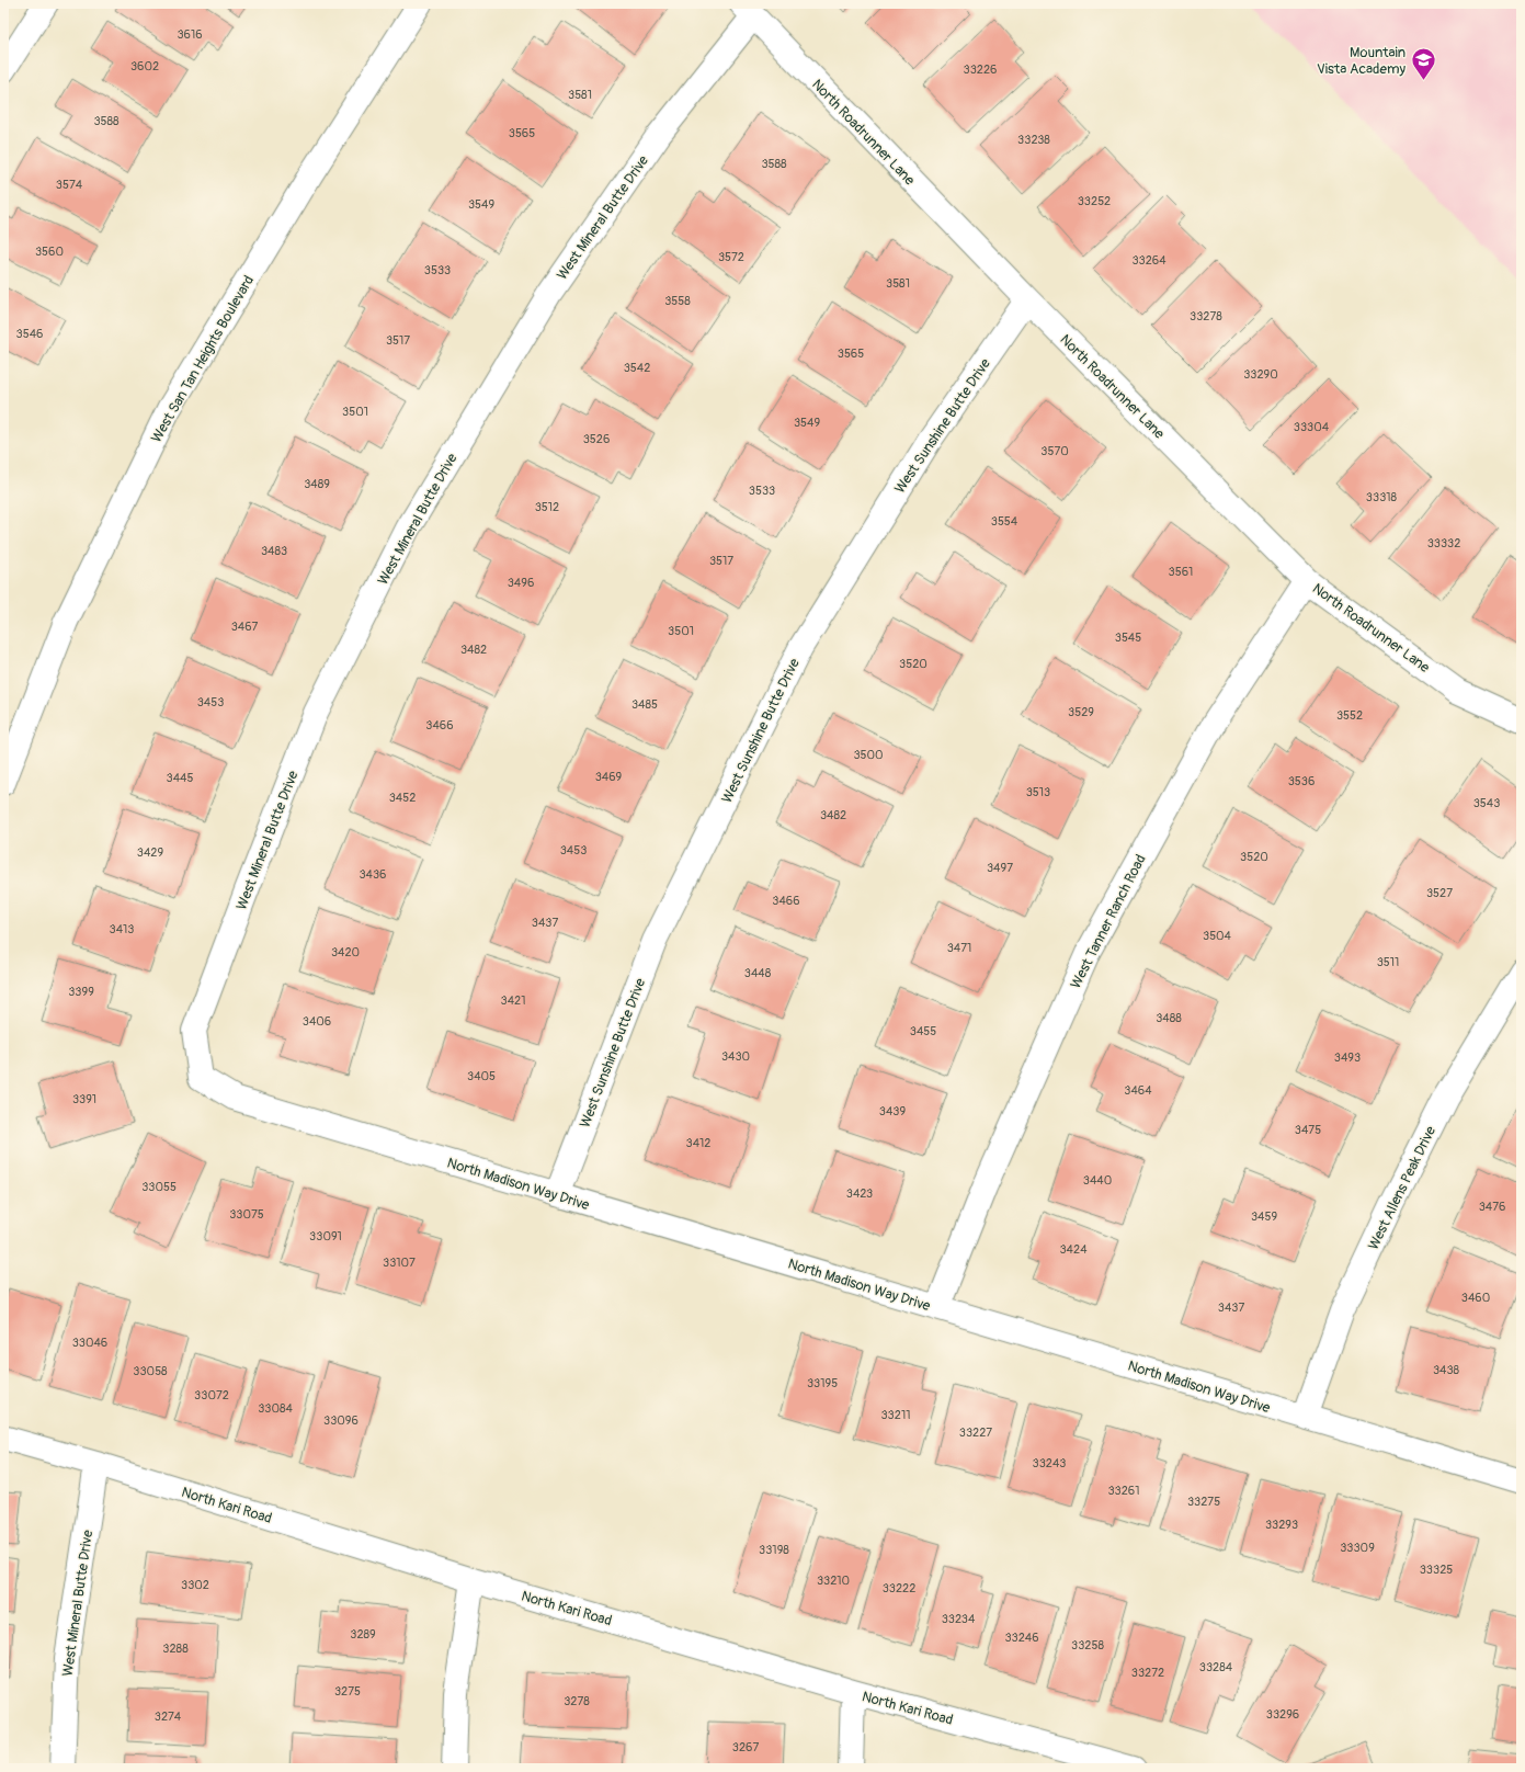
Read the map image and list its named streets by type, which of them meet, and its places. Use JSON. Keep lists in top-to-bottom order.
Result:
{
  "streets": {
    "street": [
      "North Roadrunner Lane",
      "West Mineral Butte Drive",
      "West San Tan Heights Boulevard",
      "West Sunshine Butte Drive",
      "West Tanner Ranch Road",
      "North Madison Way Drive",
      "West Allens Peak Drive",
      "North Kari Road"
    ]
  },
  "crossings": [
    ["North Roadrunner Lane", "West Mineral Butte Drive"],
    ["North Roadrunner Lane", "West Sunshine Butte Drive"],
    ["North Roadrunner Lane", "West Tanner Ranch Road"],
    ["West Mineral Butte Drive", "North Madison Way Drive"],
    ["West Mineral Butte Drive", "North Kari Road"],
    ["West Sunshine Butte Drive", "North Madison Way Drive"],
    ["West Tanner Ranch Road", "North Madison Way Drive"],
    ["North Madison Way Drive", "West Allens Peak Drive"]
  ],
  "places": {
    "school or university": ["Mountain Vista Academy"]
  },
  "house_numbers": [
    "3616",
    "3602",
    "33226",
    "3581",
    "3588",
    "3565",
    "33238",
    "3588",
    "3574",
    "33252",
    "3549",
    "3560",
    "3572",
    "33264",
    "3533",
    "3581",
    "3558",
    "33278",
    "3546",
    "3517",
    "3565",
    "3542",
    "33290",
    "3501",
    "3549",
    "33304",
    "3526",
    "3570",
    "3489",
    "3533",
    "33318",
    "3512",
    "3554",
    "33332",
    "3483",
    "3517",
    "3561",
    "3496",
    "3467",
    "3501",
    "3545",
    "3482",
    "3520",
    "3453",
    "3485",
    "3529",
    "3552",
    "3466",
    "3500",
    "3469",
    "3445",
    "3536",
    "3513",
    "3452",
    "3543",
    "3482",
    "3453",
    "3429",
    "3520",
    "3497",
    "3436",
    "3527",
    "3466",
    "3437",
    "3413",
    "3504",
    "3471",
    "3420",
    "3511",
    "3448",
    "3399",
    "3421",
    "3488",
    "3406",
    "3455",
    "3430",
    "3493",
    "3405",
    "3464",
    "3391",
    "3439",
    "3475",
    "3412",
    "3440",
    "33055",
    "3423",
    "3476",
    "33075",
    "3459",
    "33091",
    "3424",
    "33107",
    "3460",
    "3437",
    "33046",
    "3438",
    "33058",
    "33195",
    "33072",
    "33084",
    "33211",
    "33096",
    "33227",
    "33243",
    "33261",
    "33275",
    "33293",
    "33309",
    "33198",
    "33325",
    "33210",
    "3302",
    "33222",
    "33234",
    "3289",
    "33246",
    "33258",
    "3288",
    "33284",
    "33272",
    "3275",
    "3278",
    "33296",
    "3274",
    "3267"
  ]
}
